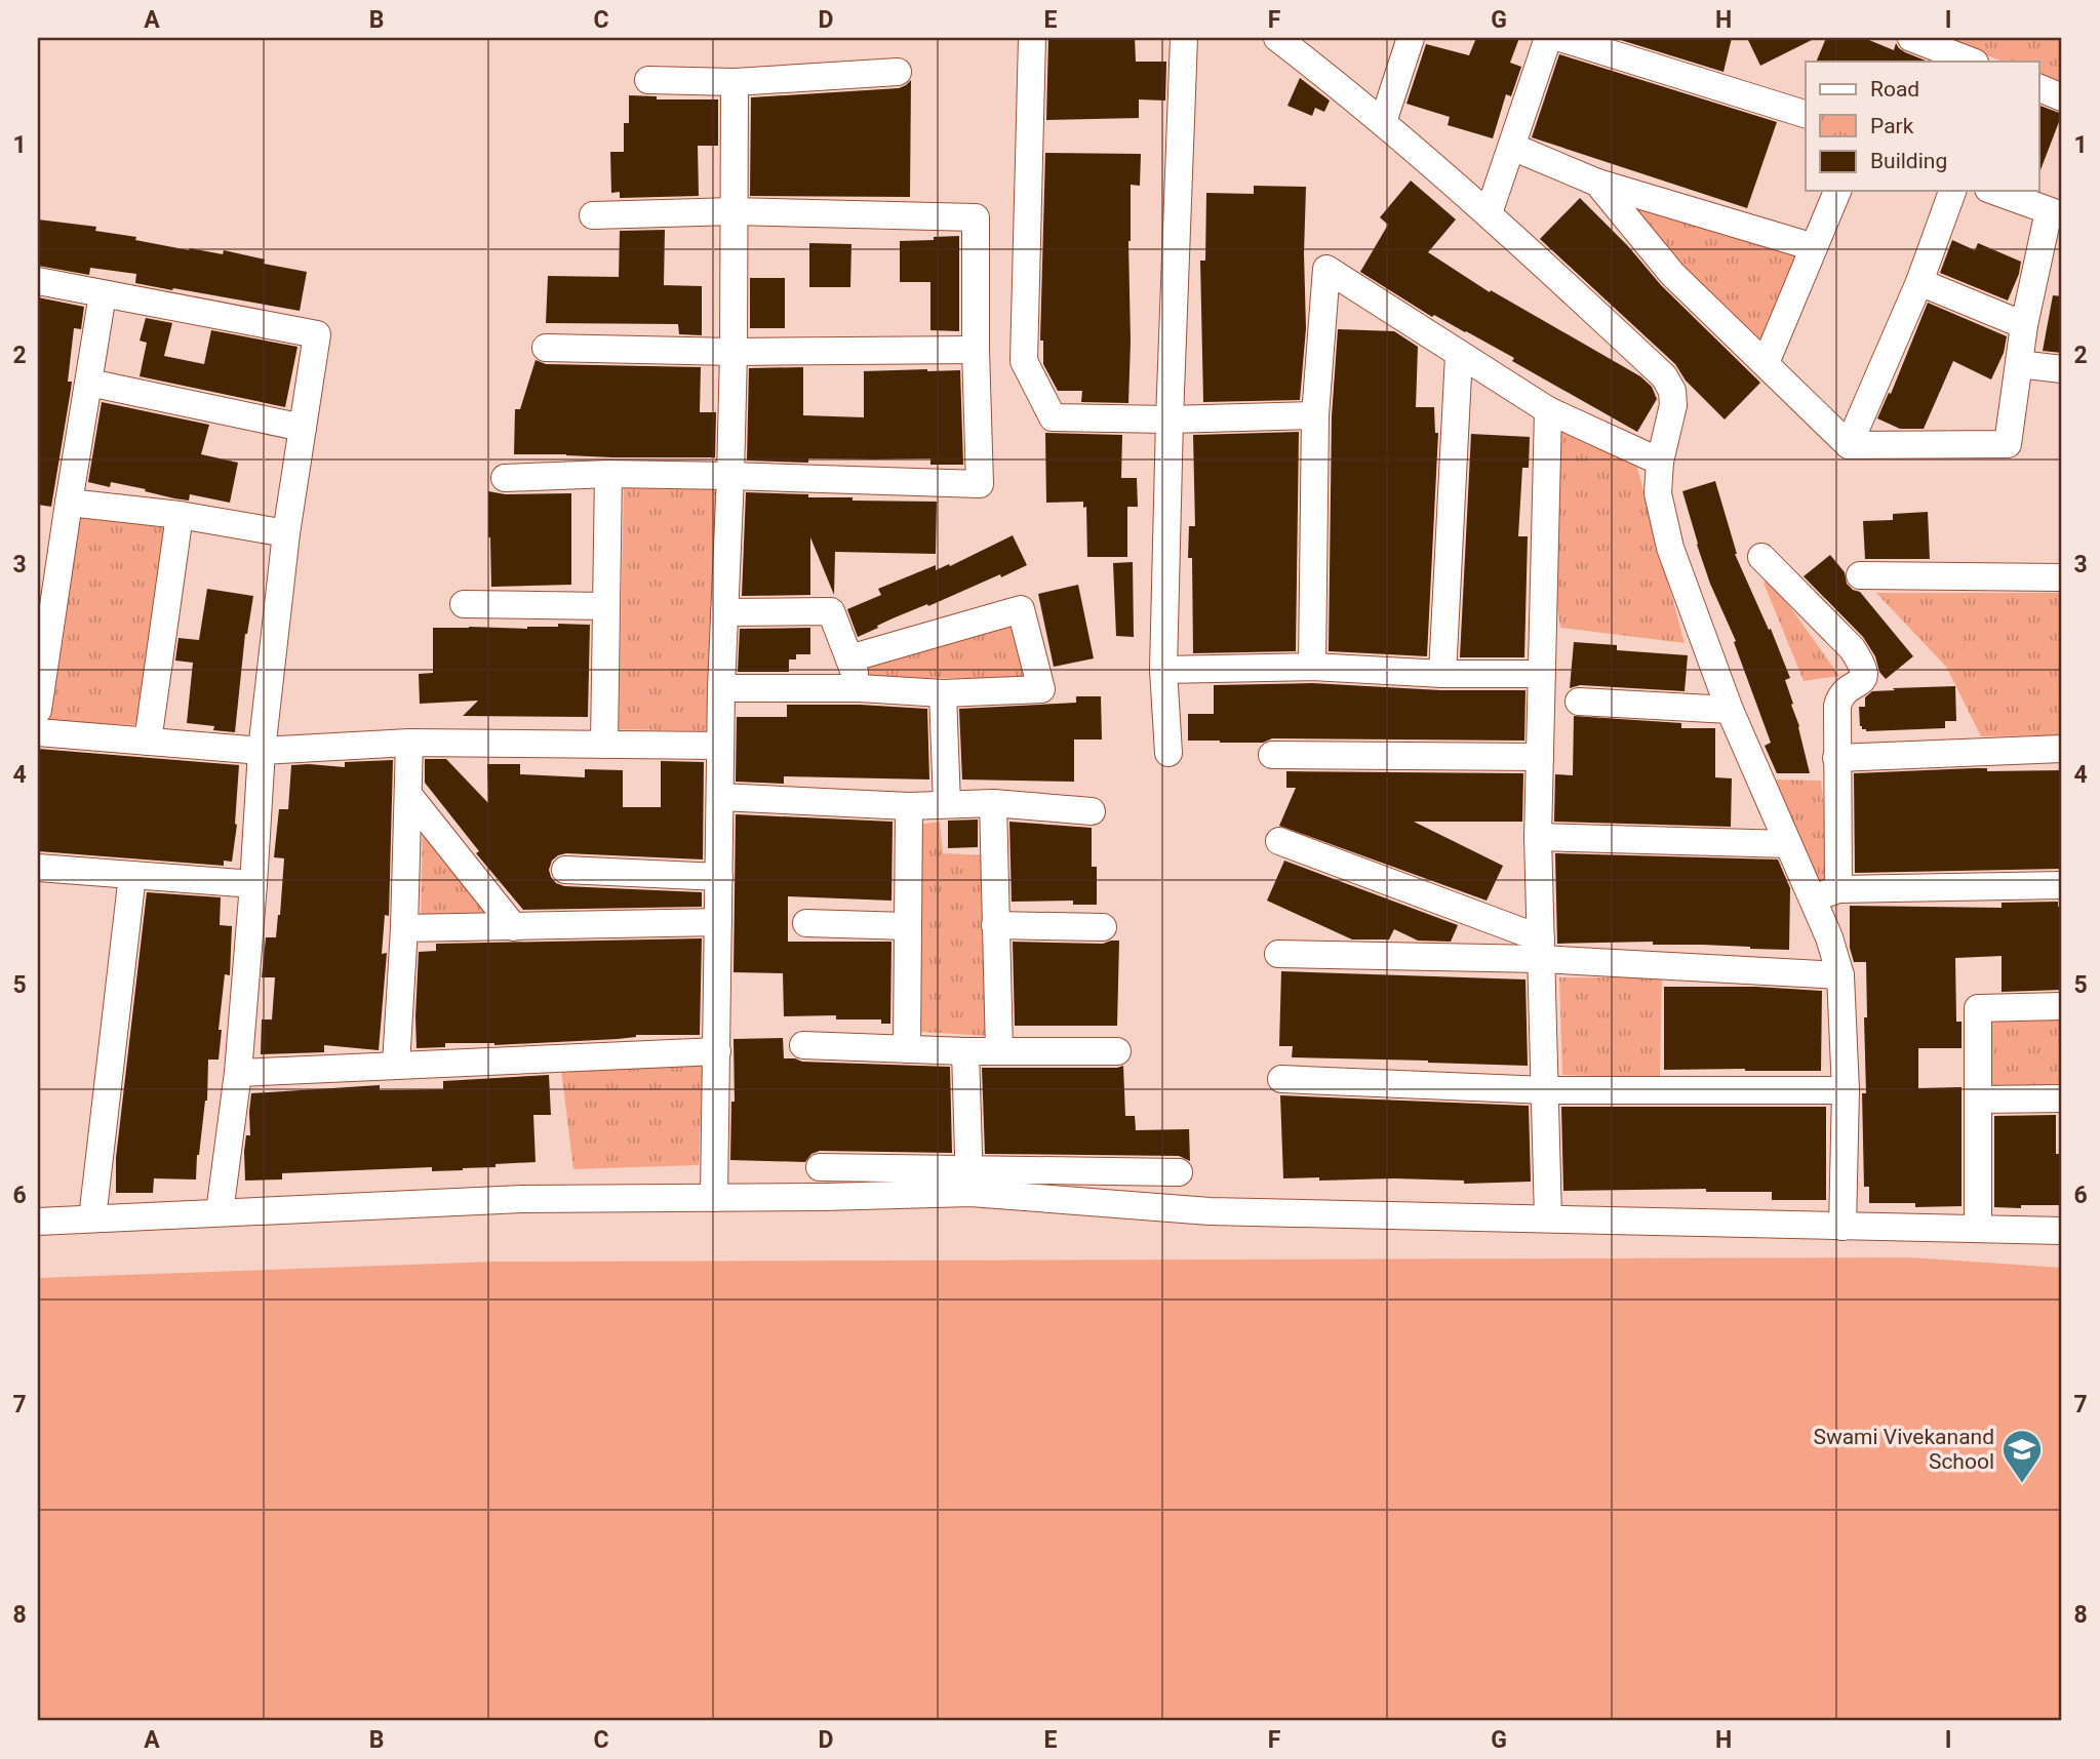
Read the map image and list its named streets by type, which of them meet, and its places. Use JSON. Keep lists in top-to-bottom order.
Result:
{
  "places": {
    "school or university": ["Swami Vivekanand School"]
  },
  "legend": ["Road", "Park", "Building"],
  "grid": {
    "columns": [
      "A",
      "B",
      "C",
      "D",
      "E",
      "F",
      "G",
      "H",
      "I"
    ],
    "rows": [
      "1",
      "2",
      "3",
      "4",
      "5",
      "6",
      "7",
      "8"
    ]
  }
}
